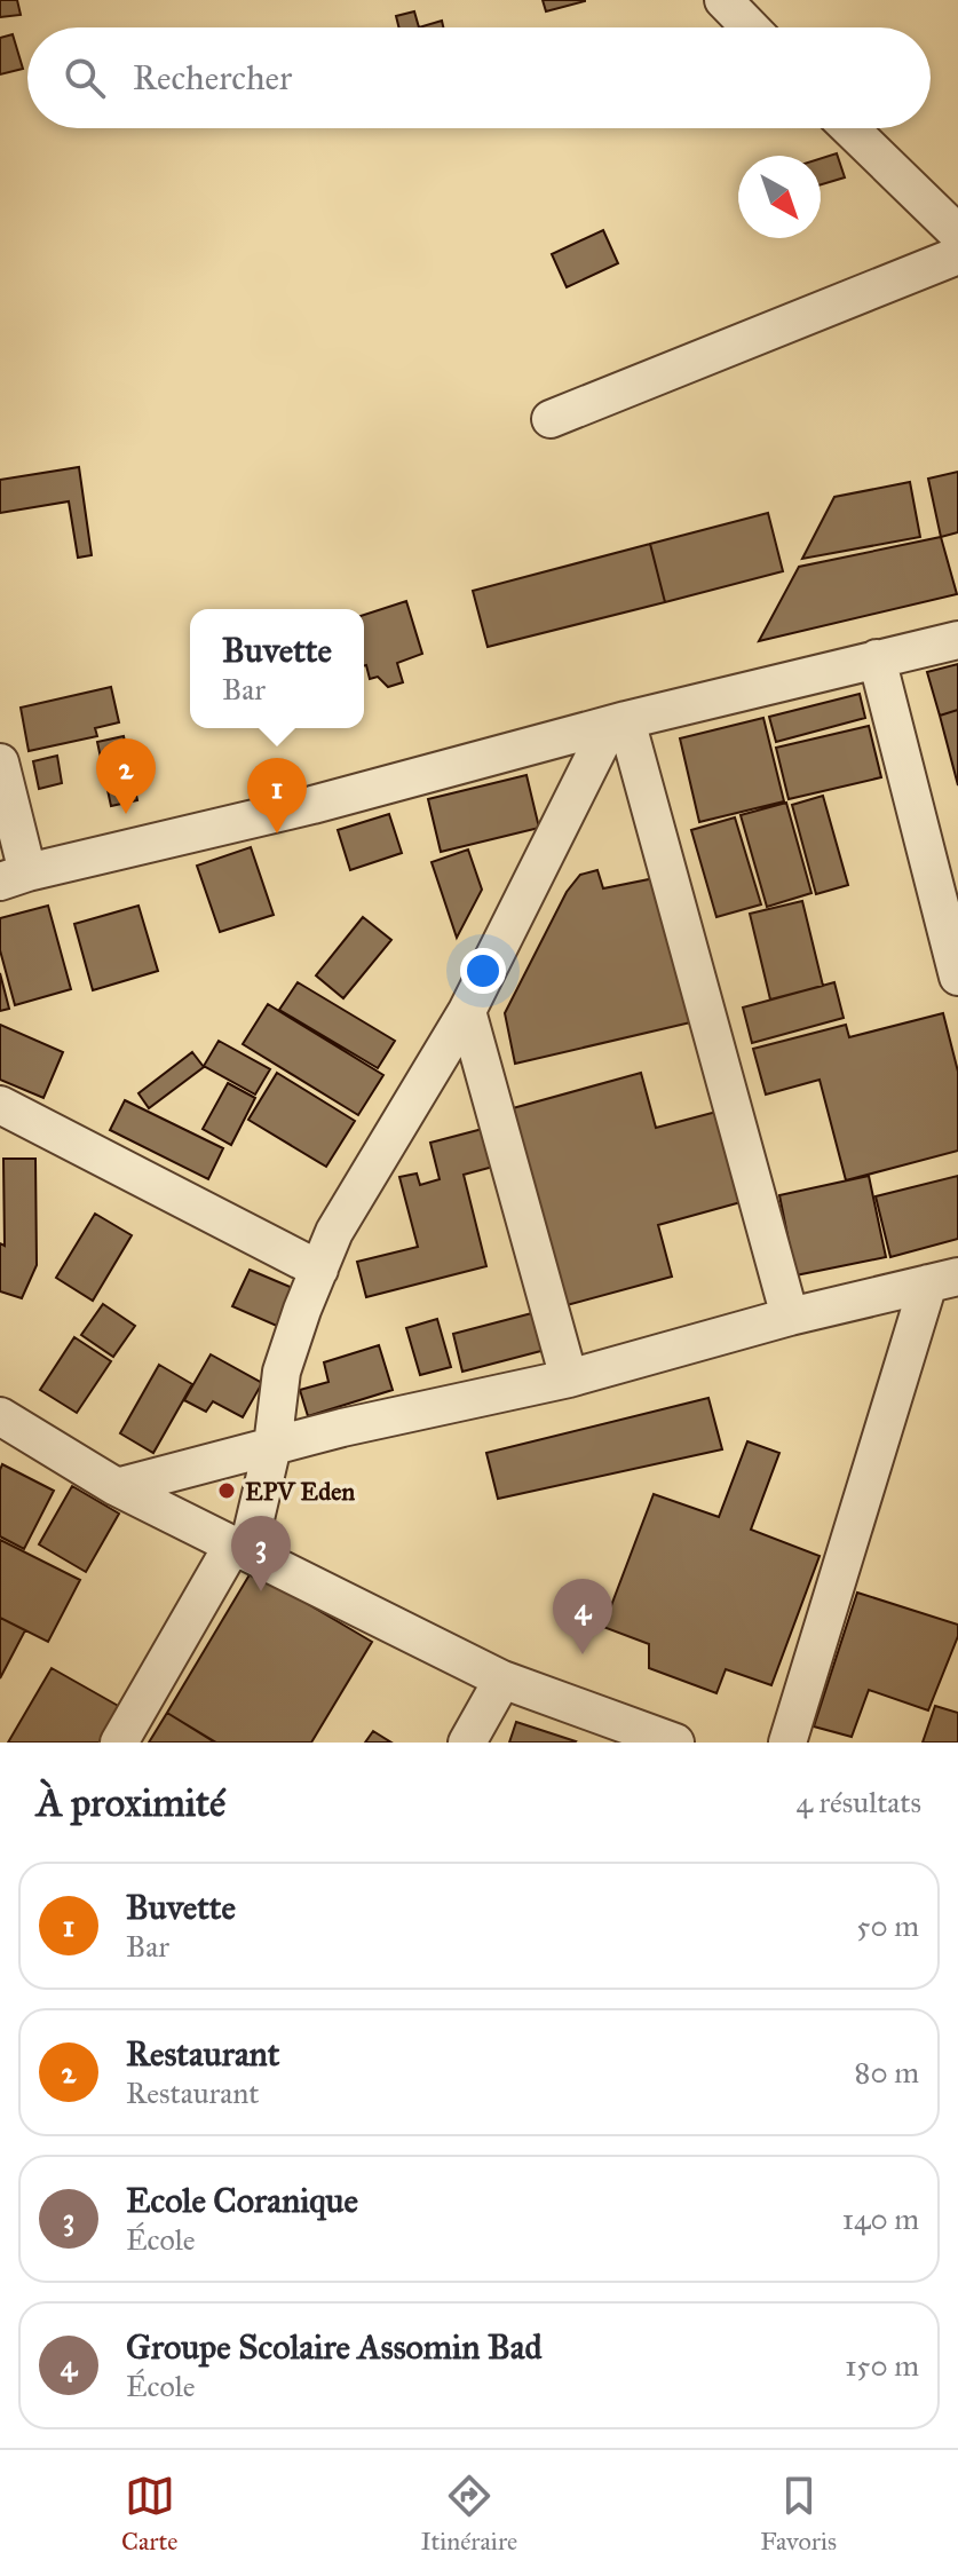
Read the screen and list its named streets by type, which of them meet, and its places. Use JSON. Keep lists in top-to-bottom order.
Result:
{
  "places": ["EPV Eden"],
  "north": "bottom right",
  "page": {
    "search": "Rechercher",
    "popup": ["Buvette", "Bar"],
    "pins": [
      "2",
      "1",
      "3",
      "4"
    ],
    "heading": ["À proximité", "4 résultats"],
    "list": [
      {
        "mark": "1",
        "name": "Buvette",
        "note": "Bar",
        "value": "50 m"
      },
      {
        "mark": "2",
        "name": "Restaurant",
        "note": "Restaurant",
        "value": "80 m"
      },
      {
        "mark": "3",
        "name": "Ecole Coranique",
        "note": "École",
        "value": "140 m"
      },
      {
        "mark": "4",
        "name": "Groupe Scolaire Assomin Bad",
        "note": "École",
        "value": "150 m"
      }
    ],
    "nav": ["Carte", "Itinéraire", "Favoris"]
  }
}
